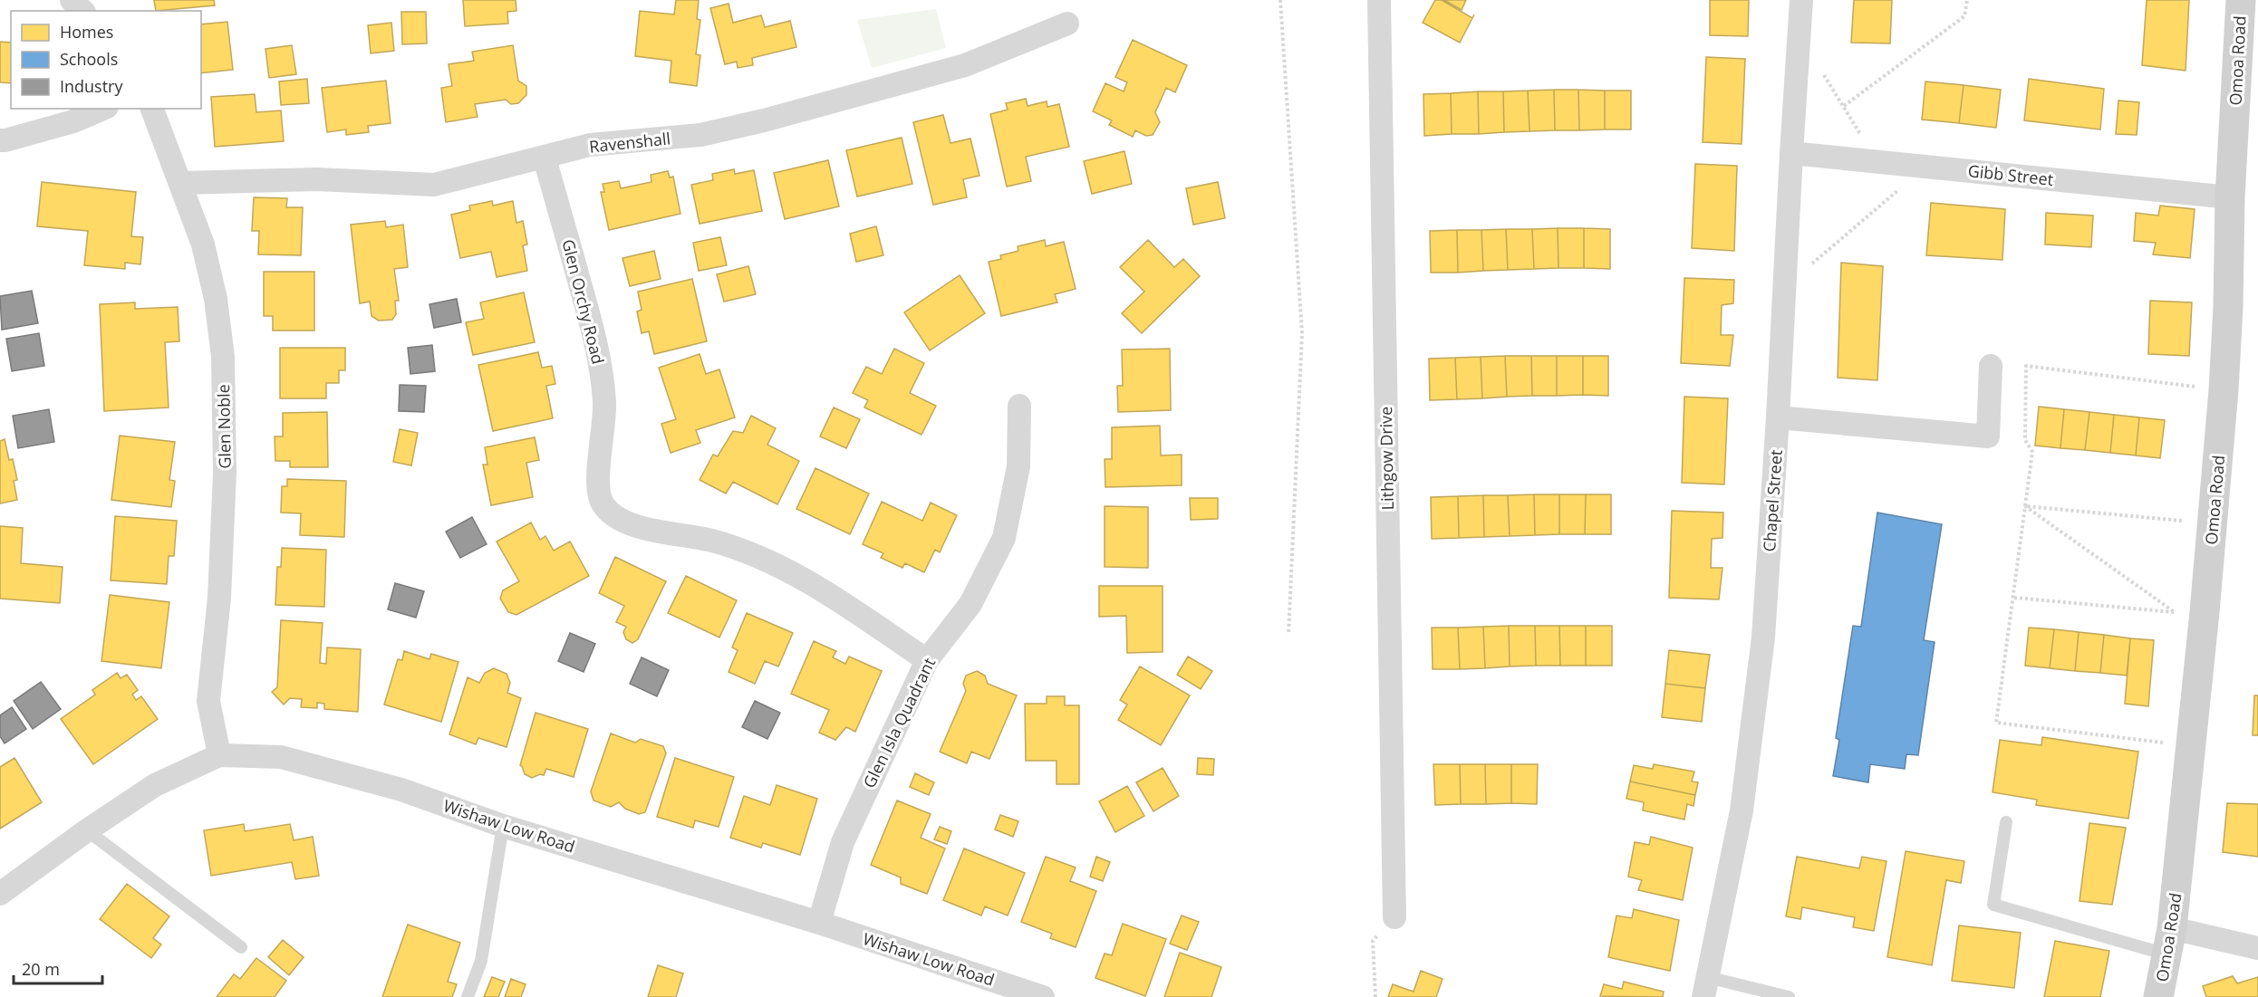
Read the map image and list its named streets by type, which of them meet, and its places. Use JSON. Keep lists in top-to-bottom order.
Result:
{
  "streets": {
    "main road": ["Omoa Road"],
    "street": [
      "Ravenshall",
      "Gibb Street",
      "Glen Orchy Road",
      "Glen Noble",
      "Lithgow Drive",
      "Chapel Street",
      "Glen Isla Quadrant",
      "Wishaw Low Road"
    ]
  },
  "crossings": [
    ["Omoa Road", "Gibb Street"],
    ["Ravenshall", "Glen Orchy Road"],
    ["Ravenshall", "Glen Noble"],
    ["Gibb Street", "Chapel Street"],
    ["Glen Orchy Road", "Glen Isla Quadrant"],
    ["Glen Noble", "Wishaw Low Road"],
    ["Glen Isla Quadrant", "Wishaw Low Road"]
  ],
  "legend": ["Homes", "Schools", "Industry"],
  "scale_bar": "20 m"
}
